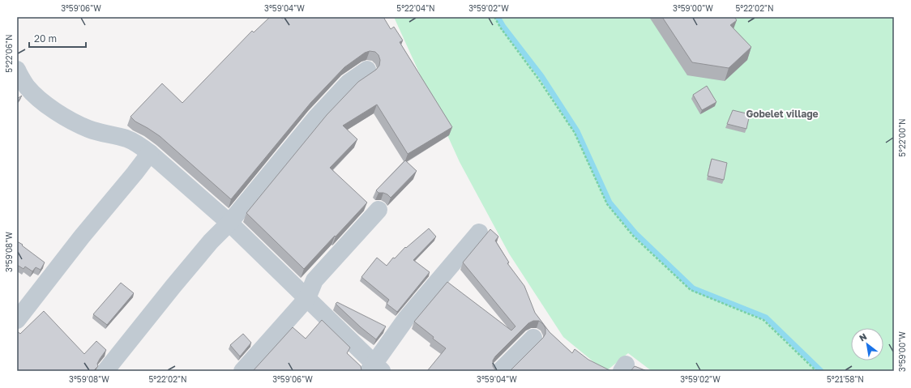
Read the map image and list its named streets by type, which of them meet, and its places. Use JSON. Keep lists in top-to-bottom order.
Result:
{
  "districts": ["Gobelet village"],
  "scale_bar": "20 m",
  "north": "top left",
  "coordinates": [
    "3°59'06\"W",
    "3°59'04\"W",
    "5°22'04\"N",
    "3°59'02\"W",
    "3°59'00\"W",
    "5°22'02\"N",
    "5°22'06\"N",
    "5°22'00\"N",
    "3°59'08\"W",
    "5°21'58\"N"
  ]
}
